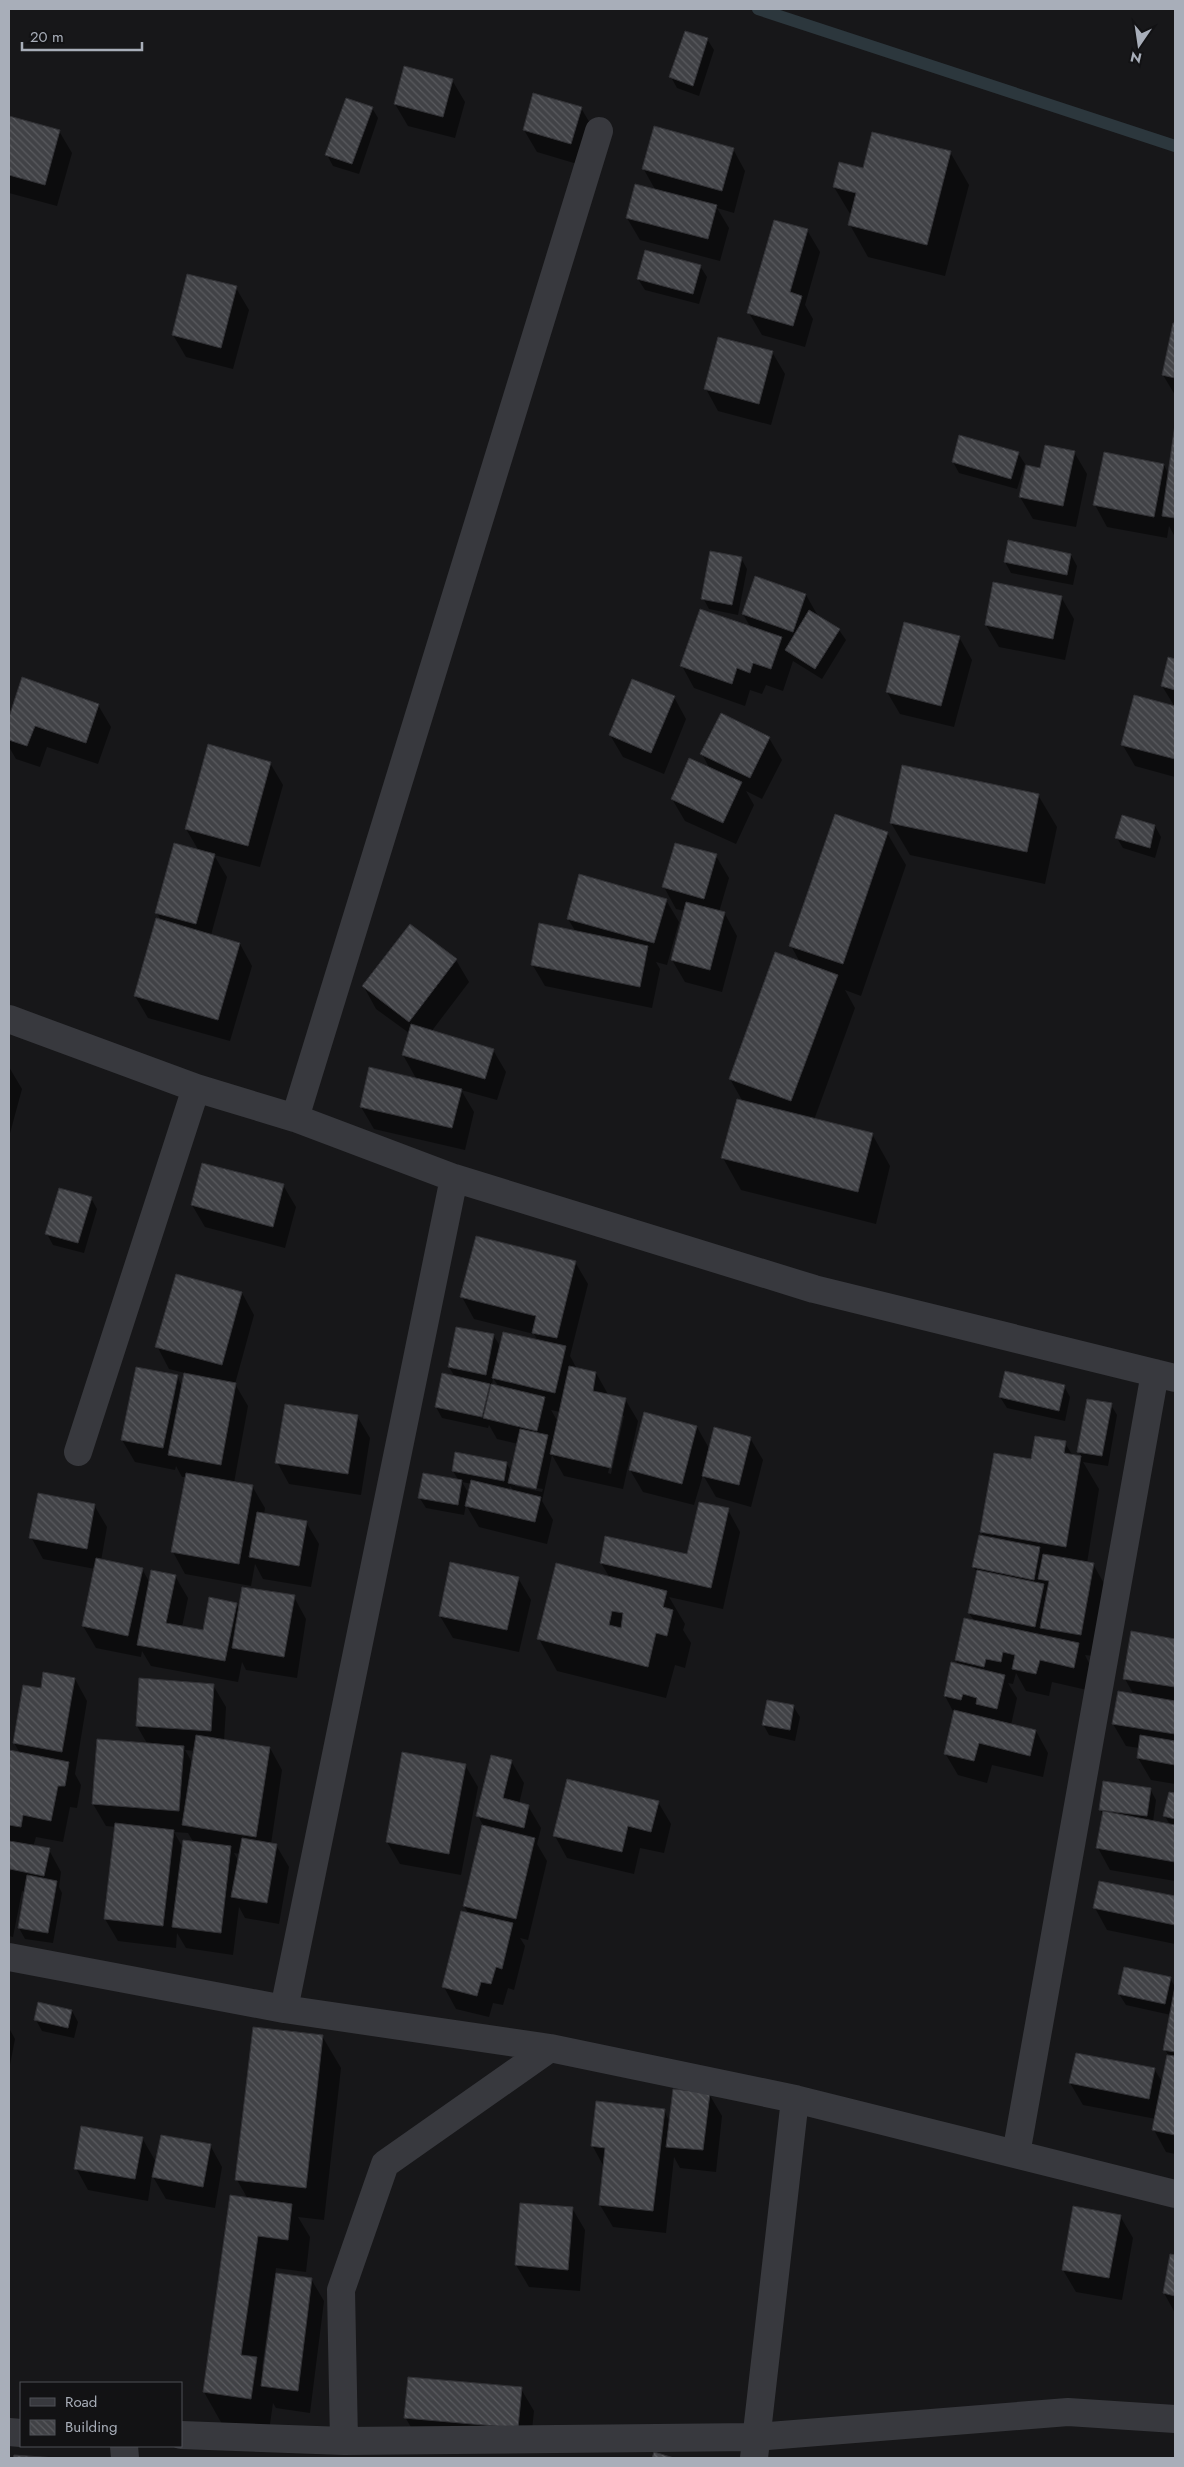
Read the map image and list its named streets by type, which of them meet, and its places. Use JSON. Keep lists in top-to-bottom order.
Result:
{
  "legend": ["Road", "Building"],
  "scale_bar": "20 m",
  "north": "bottom"
}
